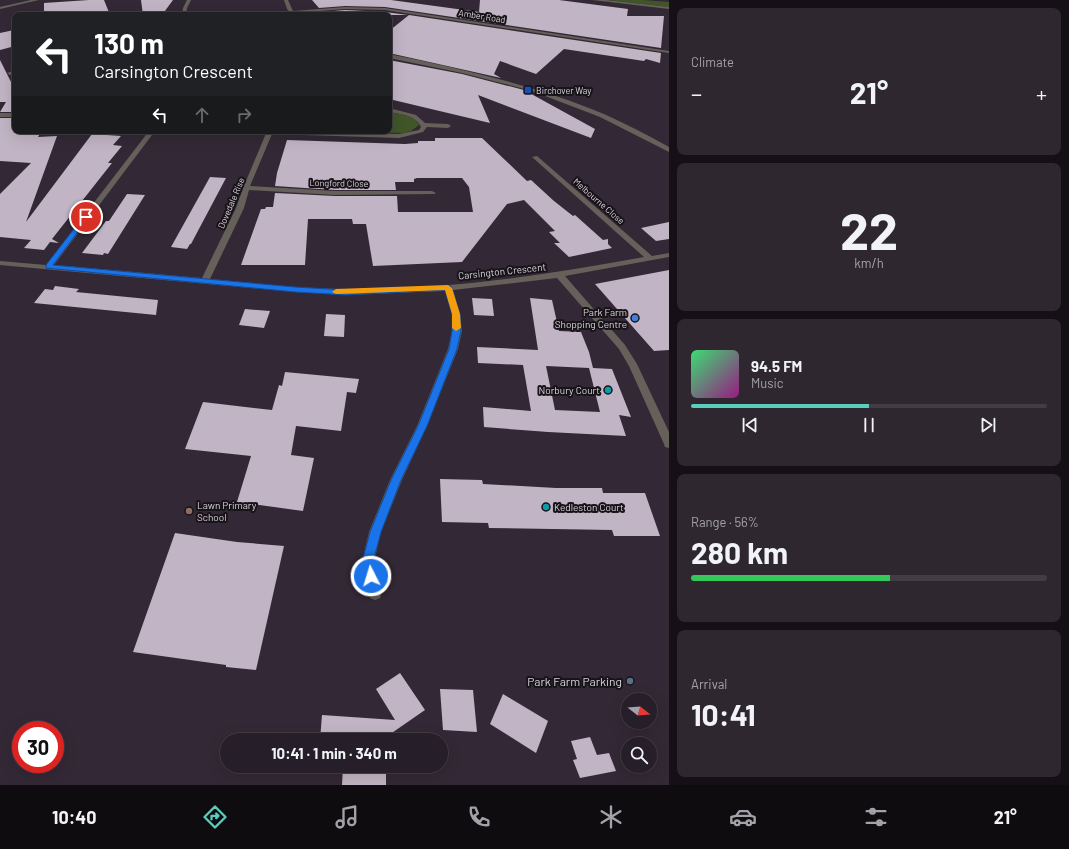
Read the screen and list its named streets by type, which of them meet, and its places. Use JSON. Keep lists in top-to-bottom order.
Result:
{
  "streets": {
    "street": [
      "Amber Road",
      "Longford Close",
      "Melbourne Close",
      "Dovedale Rise",
      "Carsington Crescent"
    ]
  },
  "crossings": [
    ["Longford Close", "Dovedale Rise"],
    ["Melbourne Close", "Carsington Crescent"],
    ["Dovedale Rise", "Carsington Crescent"]
  ],
  "places": {
    "transit": ["Birchover Way"],
    "other": [
      "Park Farm Shopping Centre",
      "Norbury Court",
      "Kedleston Court",
      "Lawn Primary School",
      "Park Farm Parking"
    ]
  },
  "north": "right",
  "page": {
    "tile": [
      "Climate",
      ["22", "km/h"],
      ["Range · 56%", "280 km"],
      ["Arrival", "10:41"]
    ],
    "turn": ["130 m", "Carsington Crescent"],
    "heat": ["−", "21°", "+"],
    "song": ["94.5 FM", "Music"],
    "limit": "30",
    "trip": "10:41 · 1 min · 340 m",
    "tabs": ["10:40", "21°"]
  }
}
